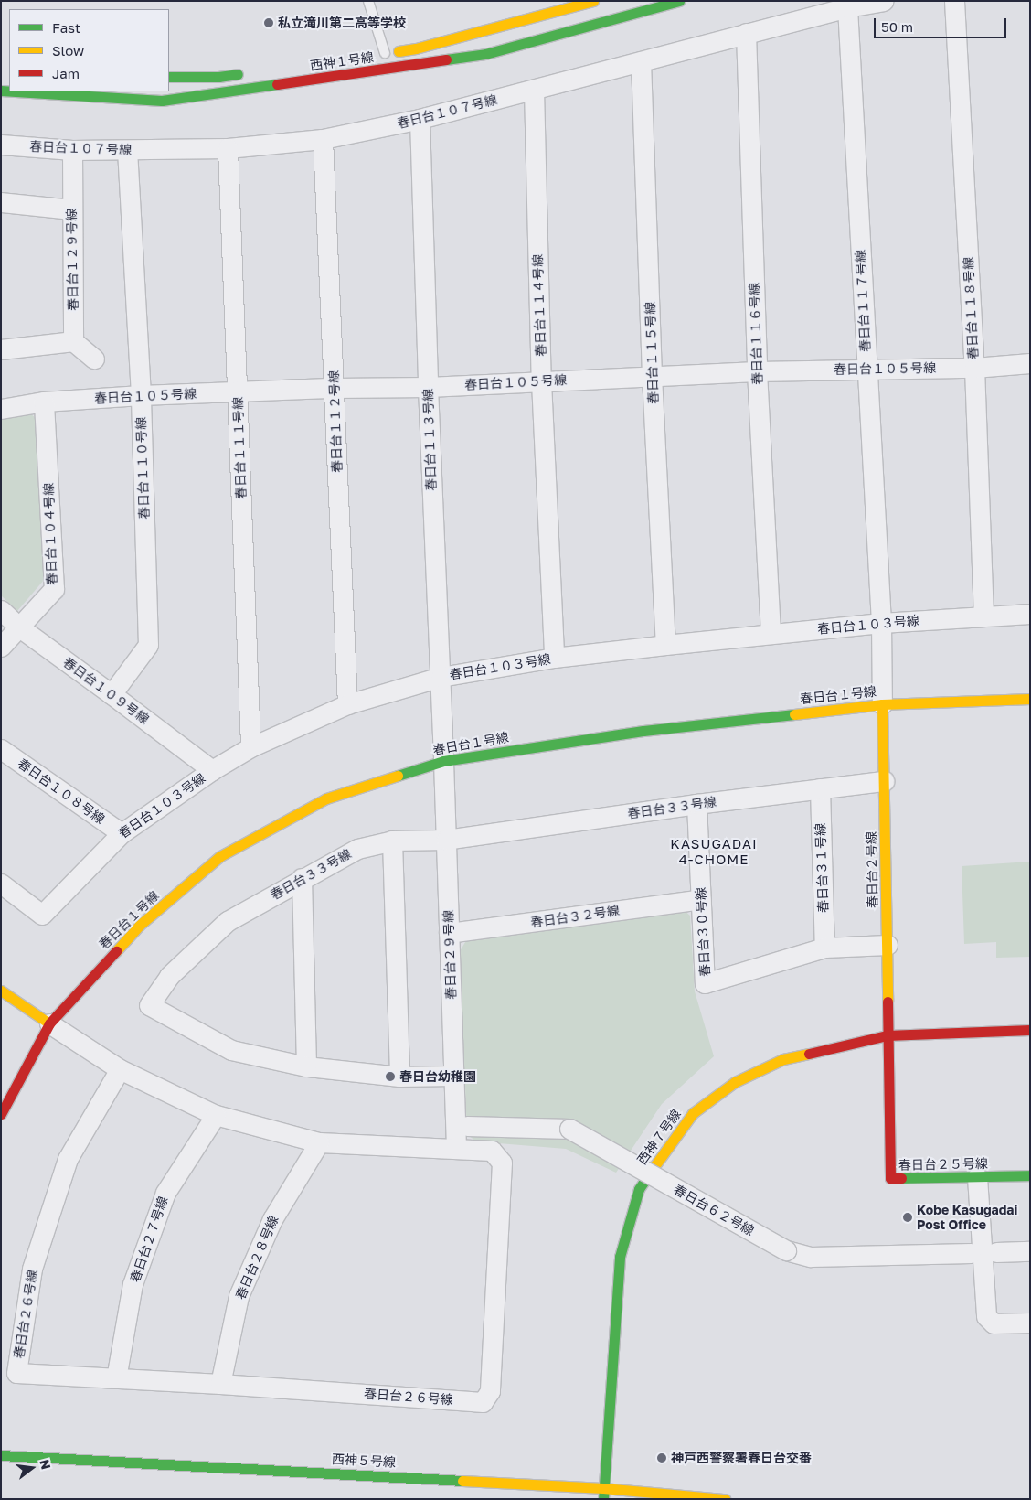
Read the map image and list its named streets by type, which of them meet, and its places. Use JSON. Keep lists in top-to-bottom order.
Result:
{
  "streets": {
    "street": [
      "西神１号線",
      "春日台１０７号線",
      "春日台１２９号線",
      "春日台１１７号線",
      "春日台１１４号線",
      "春日台１１８号線",
      "春日台１１６号線",
      "春日台１１５号線",
      "春日台１０５号線",
      "春日台１１２号線",
      "春日台１１３号線",
      "春日台１１１号線",
      "春日台１１０号線",
      "春日台１０４号線",
      "春日台１０３号線",
      "春日台１０９号線",
      "春日台１号線",
      "春日台１０８号線",
      "春日台３３号線",
      "春日台３１号線",
      "春日台２号線",
      "春日台３２号線",
      "春日台３０号線",
      "春日台２９号線",
      "西神７号線",
      "春日台２５号線",
      "春日台６２号線",
      "春日台２７号線",
      "春日台２８号線",
      "春日台２６号線",
      "西神５号線"
    ]
  },
  "crossings": [
    ["春日台１０７号線", "春日台１２９号線"],
    ["春日台１０７号線", "春日台１１７号線"],
    ["春日台１０７号線", "春日台１１４号線"],
    ["春日台１０７号線", "春日台１１６号線"],
    ["春日台１０７号線", "春日台１１５号線"],
    ["春日台１０７号線", "春日台１１２号線"],
    ["春日台１０７号線", "春日台１１３号線"],
    ["春日台１０７号線", "春日台１１１号線"],
    ["春日台１０７号線", "春日台１１０号線"],
    ["春日台１１７号線", "春日台１０５号線"],
    ["春日台１１７号線", "春日台１０３号線"],
    ["春日台１１７号線", "春日台１号線"],
    ["春日台１１７号線", "春日台２号線"],
    ["春日台１１４号線", "春日台１０５号線"],
    ["春日台１１４号線", "春日台１０３号線"],
    ["春日台１１８号線", "春日台１０５号線"],
    ["春日台１１８号線", "春日台１０３号線"],
    ["春日台１１６号線", "春日台１０５号線"],
    ["春日台１１６号線", "春日台１０３号線"],
    ["春日台１１５号線", "春日台１０５号線"],
    ["春日台１１５号線", "春日台１０３号線"],
    ["春日台１０５号線", "春日台１１２号線"],
    ["春日台１０５号線", "春日台１１３号線"],
    ["春日台１０５号線", "春日台１１１号線"],
    ["春日台１０５号線", "春日台１１０号線"],
    ["春日台１０５号線", "春日台１０４号線"],
    ["春日台１１２号線", "春日台１０３号線"],
    ["春日台１１３号線", "春日台１０３号線"],
    ["春日台１１３号線", "春日台１号線"],
    ["春日台１１３号線", "春日台２９号線"],
    ["春日台１１１号線", "春日台１０３号線"],
    ["春日台１１０号線", "春日台１０９号線"],
    ["春日台１０４号線", "春日台１０９号線"],
    ["春日台１０３号線", "春日台１０９号線"],
    ["春日台１０３号線", "春日台１０８号線"],
    ["春日台１号線", "春日台２号線"],
    ["春日台１号線", "春日台２９号線"],
    ["春日台１号線", "春日台２６号線"],
    ["春日台３３号線", "春日台３１号線"],
    ["春日台３３号線", "春日台２号線"],
    ["春日台３３号線", "春日台３０号線"],
    ["春日台３３号線", "春日台２９号線"],
    ["春日台３１号線", "春日台３０号線"],
    ["春日台２号線", "春日台３０号線"],
    ["春日台２号線", "西神７号線"],
    ["春日台２号線", "春日台２５号線"],
    ["春日台３２号線", "春日台３０号線"],
    ["春日台３２号線", "春日台２９号線"],
    ["春日台２９号線", "春日台２６号線"],
    ["西神７号線", "春日台２５号線"],
    ["西神７号線", "西神５号線"],
    ["春日台２７号線", "春日台２６号線"],
    ["春日台２８号線", "春日台２６号線"]
  ],
  "districts": ["KASUGADAI 4-CHOME"],
  "places": [
    "私立滝川第二高等学校",
    "春日台幼稚園",
    "Kobe Kasugadai Post Office",
    "神戸西警察署春日台交番"
  ],
  "legend": ["Fast", "Slow", "Jam"],
  "scale_bar": "50 m",
  "north": "right"
}
